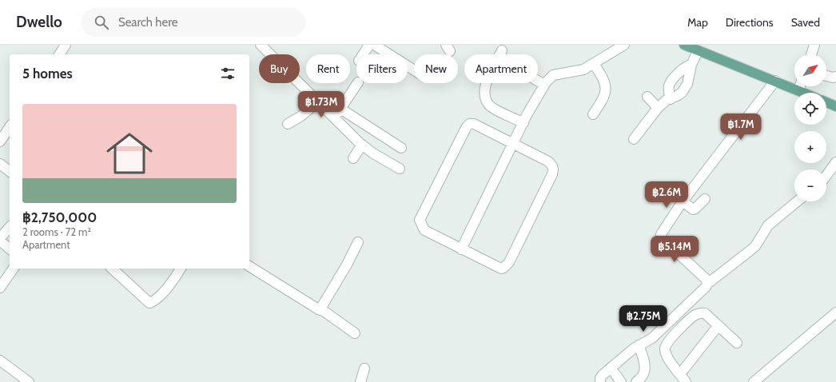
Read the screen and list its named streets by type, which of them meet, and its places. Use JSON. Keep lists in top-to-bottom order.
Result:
{
  "north": "top right",
  "page": {
    "header": "Dwello",
    "search": "Search here",
    "nav": ["Map", "Directions", "Saved"],
    "map_buttons": ["+", "−"],
    "chip": [
      "Buy",
      "Rent",
      "Filters",
      "New",
      "Apartment"
    ],
    "heading": "5 homes",
    "price": [
      "฿1.73M",
      "฿1.7M",
      "฿2.6M",
      "฿5.14M",
      "฿2.75M"
    ],
    "list": [
      {
        "name": "฿2,750,000",
        "note": "2 rooms · 72 m² · Apartment"
      }
    ]
  }
}
